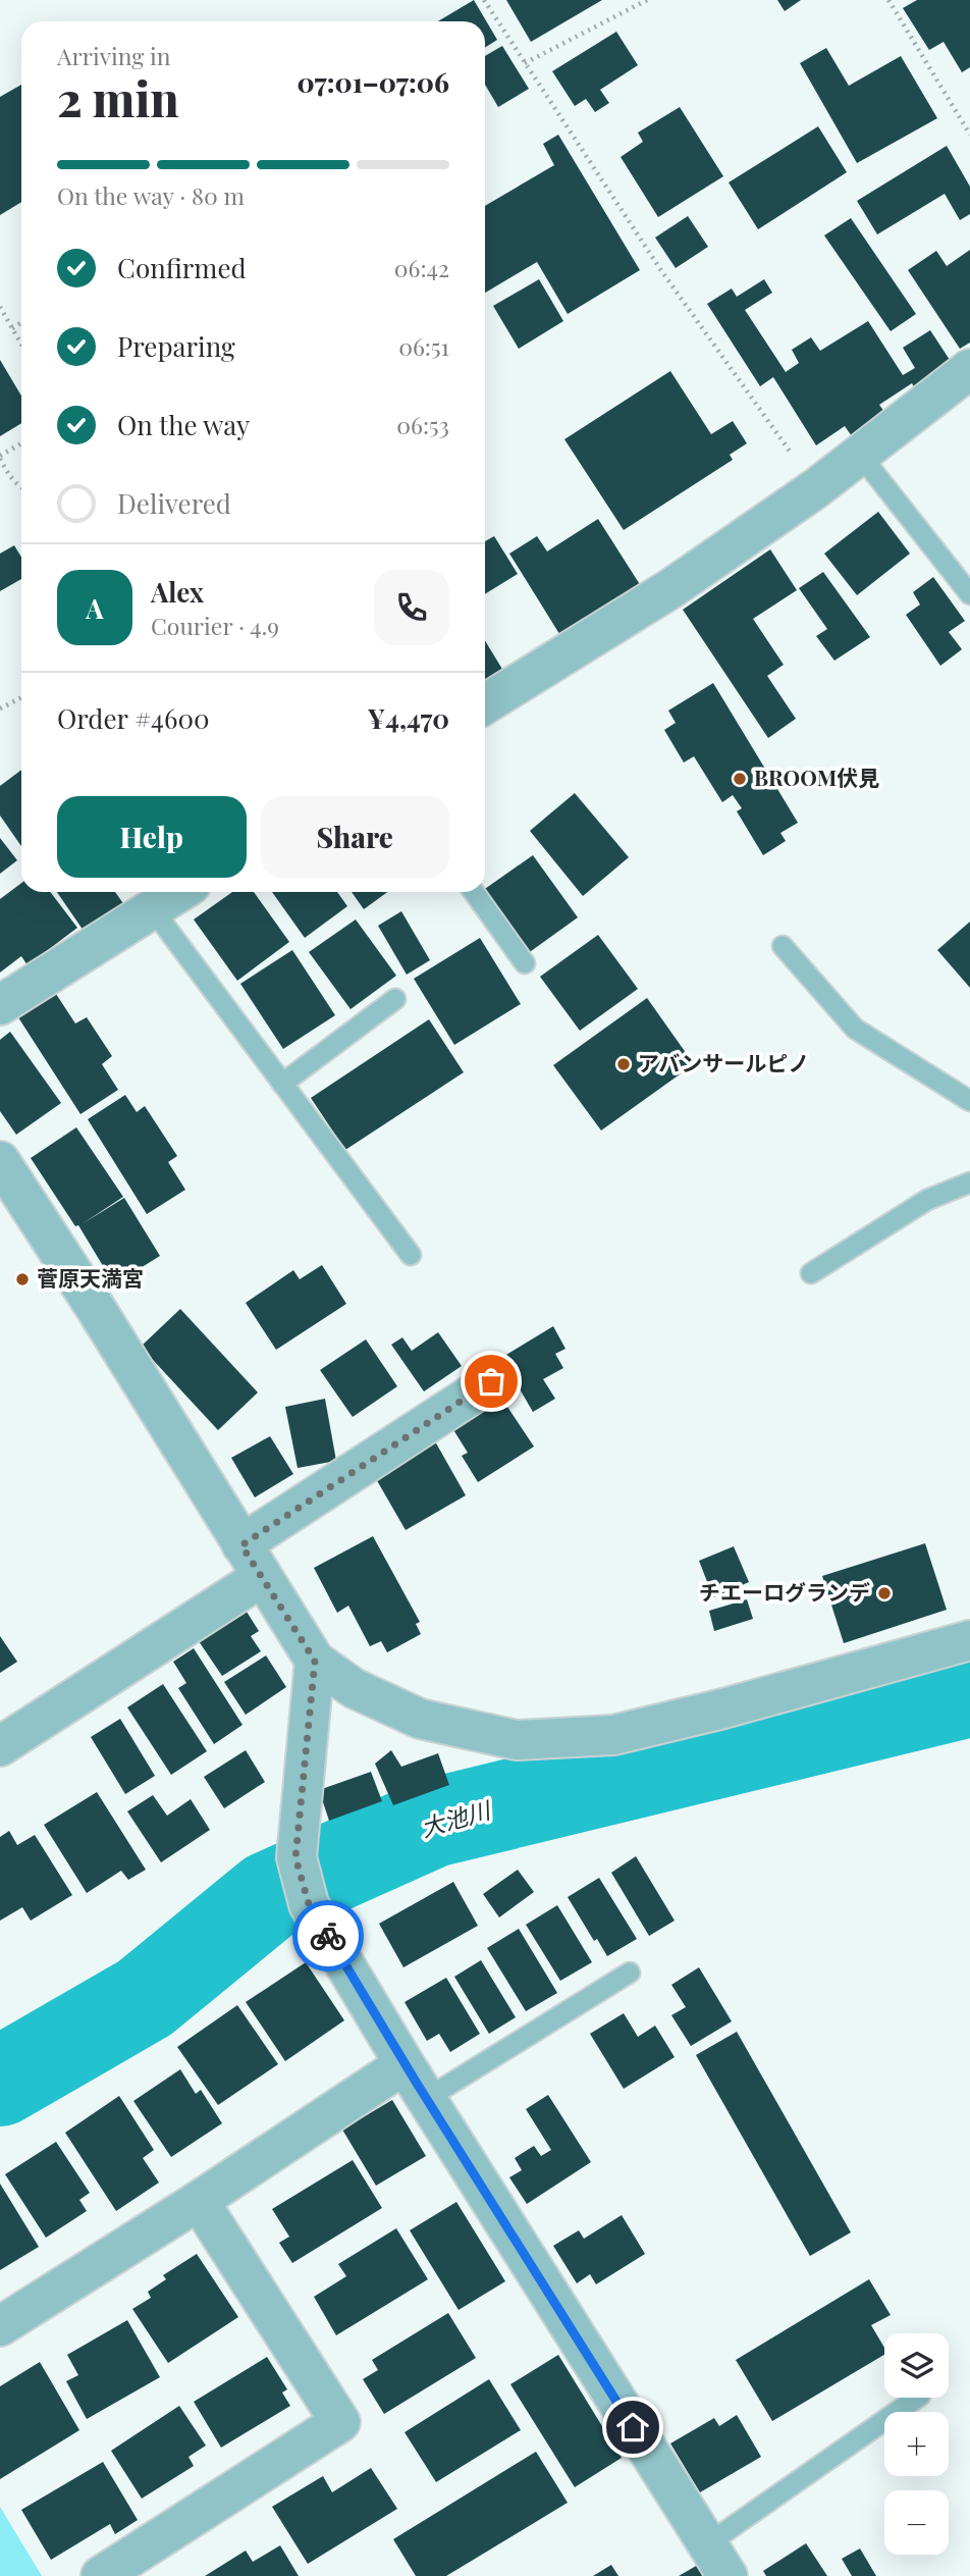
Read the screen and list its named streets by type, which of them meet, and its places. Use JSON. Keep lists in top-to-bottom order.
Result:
{
  "water": ["大池川"],
  "places": [
    "BROOM伏見",
    "アバンサールピノ",
    "菅原天満宮",
    "チエーログランデ"
  ],
  "page": {
    "heading": ["2 min", "Arriving in", "07:01–07:06"],
    "panel": [
      "Alex",
      "Courier · 4.9",
      "Order #4600",
      "¥4,470"
    ],
    "bar": "On the way · 80 m",
    "list": [
      ["Confirmed", "06:42"],
      ["Preparing", "06:51"],
      ["On the way", "06:53"],
      "Delivered"
    ],
    "round": "A",
    "buttons": ["Help", "Share"],
    "map_buttons": ["+", "−"]
  }
}
